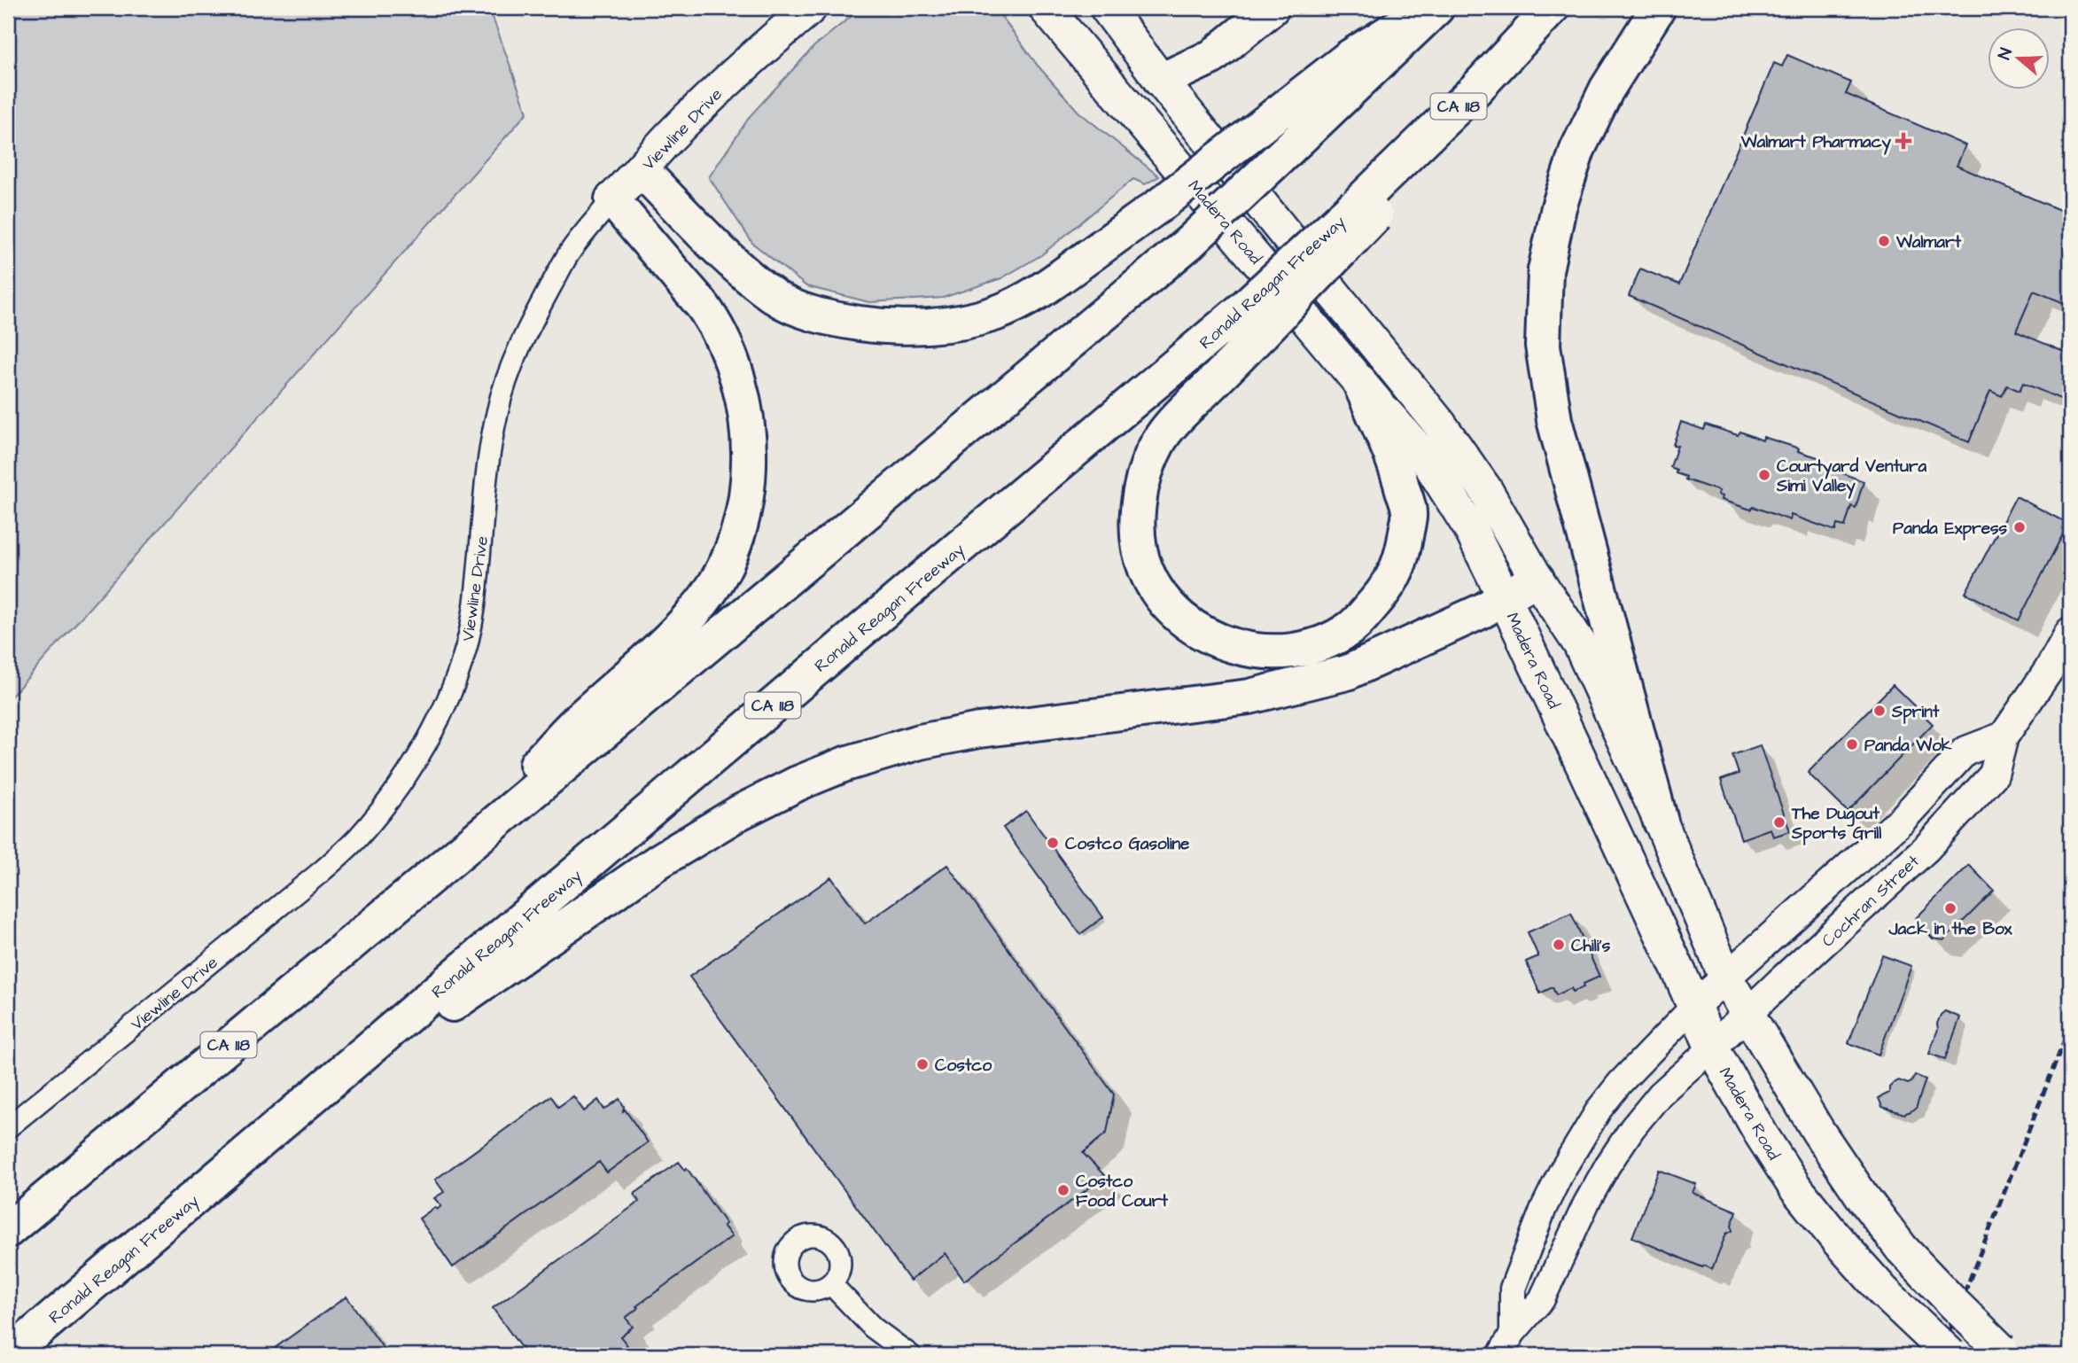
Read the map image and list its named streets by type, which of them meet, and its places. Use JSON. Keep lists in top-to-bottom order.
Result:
{
  "streets": {
    "highway": ["CA 118", "Ronald Reagan Freeway"],
    "main road": ["Viewline Drive", "Madera Road", "Cochran Street"]
  },
  "crossings": [
    ["Madera Road", "Cochran Street"]
  ],
  "places": {
    "health": ["Walmart Pharmacy"],
    "other": [
      "Walmart",
      "Courtyard Ventura Simi Valley",
      "Panda Express",
      "Sprint",
      "Panda Wok",
      "The Dugout Sports Grill",
      "Costco Gasoline",
      "Jack in the Box",
      "Chili's",
      "Costco",
      "Costco Food Court"
    ]
  },
  "north": "left"
}
